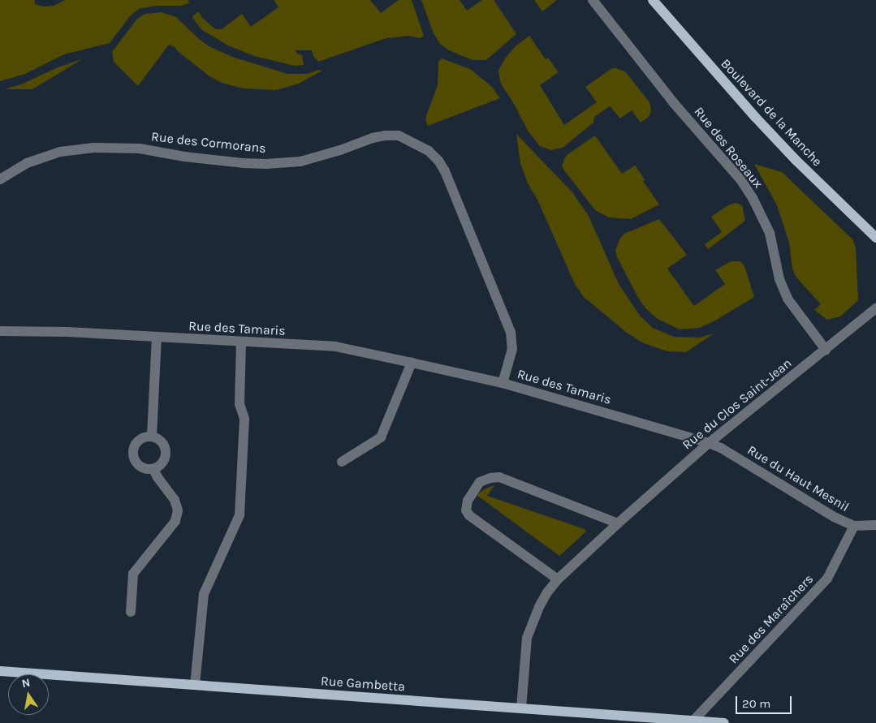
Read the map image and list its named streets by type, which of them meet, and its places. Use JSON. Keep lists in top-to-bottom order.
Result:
{
  "streets": {
    "main road": ["Boulevard de la Manche", "Rue Gambetta"],
    "street": [
      "Rue des Cormorans",
      "Rue des Roseaux",
      "Rue des Tamaris",
      "Rue du Clos Saint-Jean",
      "Rue du Haut Mesnil",
      "Rue des Maraîchers"
    ]
  },
  "crossings": [
    ["Rue des Cormorans", "Rue des Tamaris"],
    ["Rue des Roseaux", "Rue du Clos Saint-Jean"],
    ["Rue des Tamaris", "Rue du Clos Saint-Jean"],
    ["Rue des Tamaris", "Rue du Haut Mesnil"],
    ["Rue du Clos Saint-Jean", "Rue du Haut Mesnil"],
    ["Rue du Clos Saint-Jean", "Rue Gambetta"],
    ["Rue du Haut Mesnil", "Rue des Maraîchers"],
    ["Rue des Maraîchers", "Rue Gambetta"]
  ],
  "scale_bar": "20 m",
  "north": "top"
}
